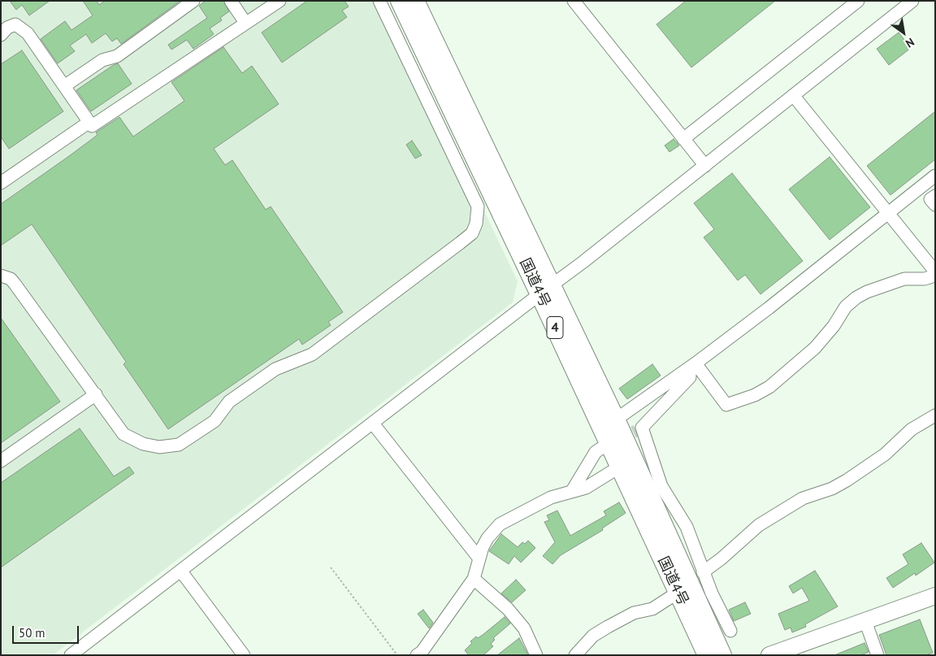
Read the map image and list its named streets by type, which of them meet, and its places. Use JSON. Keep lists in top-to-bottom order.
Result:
{
  "streets": {
    "highway": ["国道4号", "4"]
  },
  "scale_bar": "50 m",
  "north": "bottom right"
}
